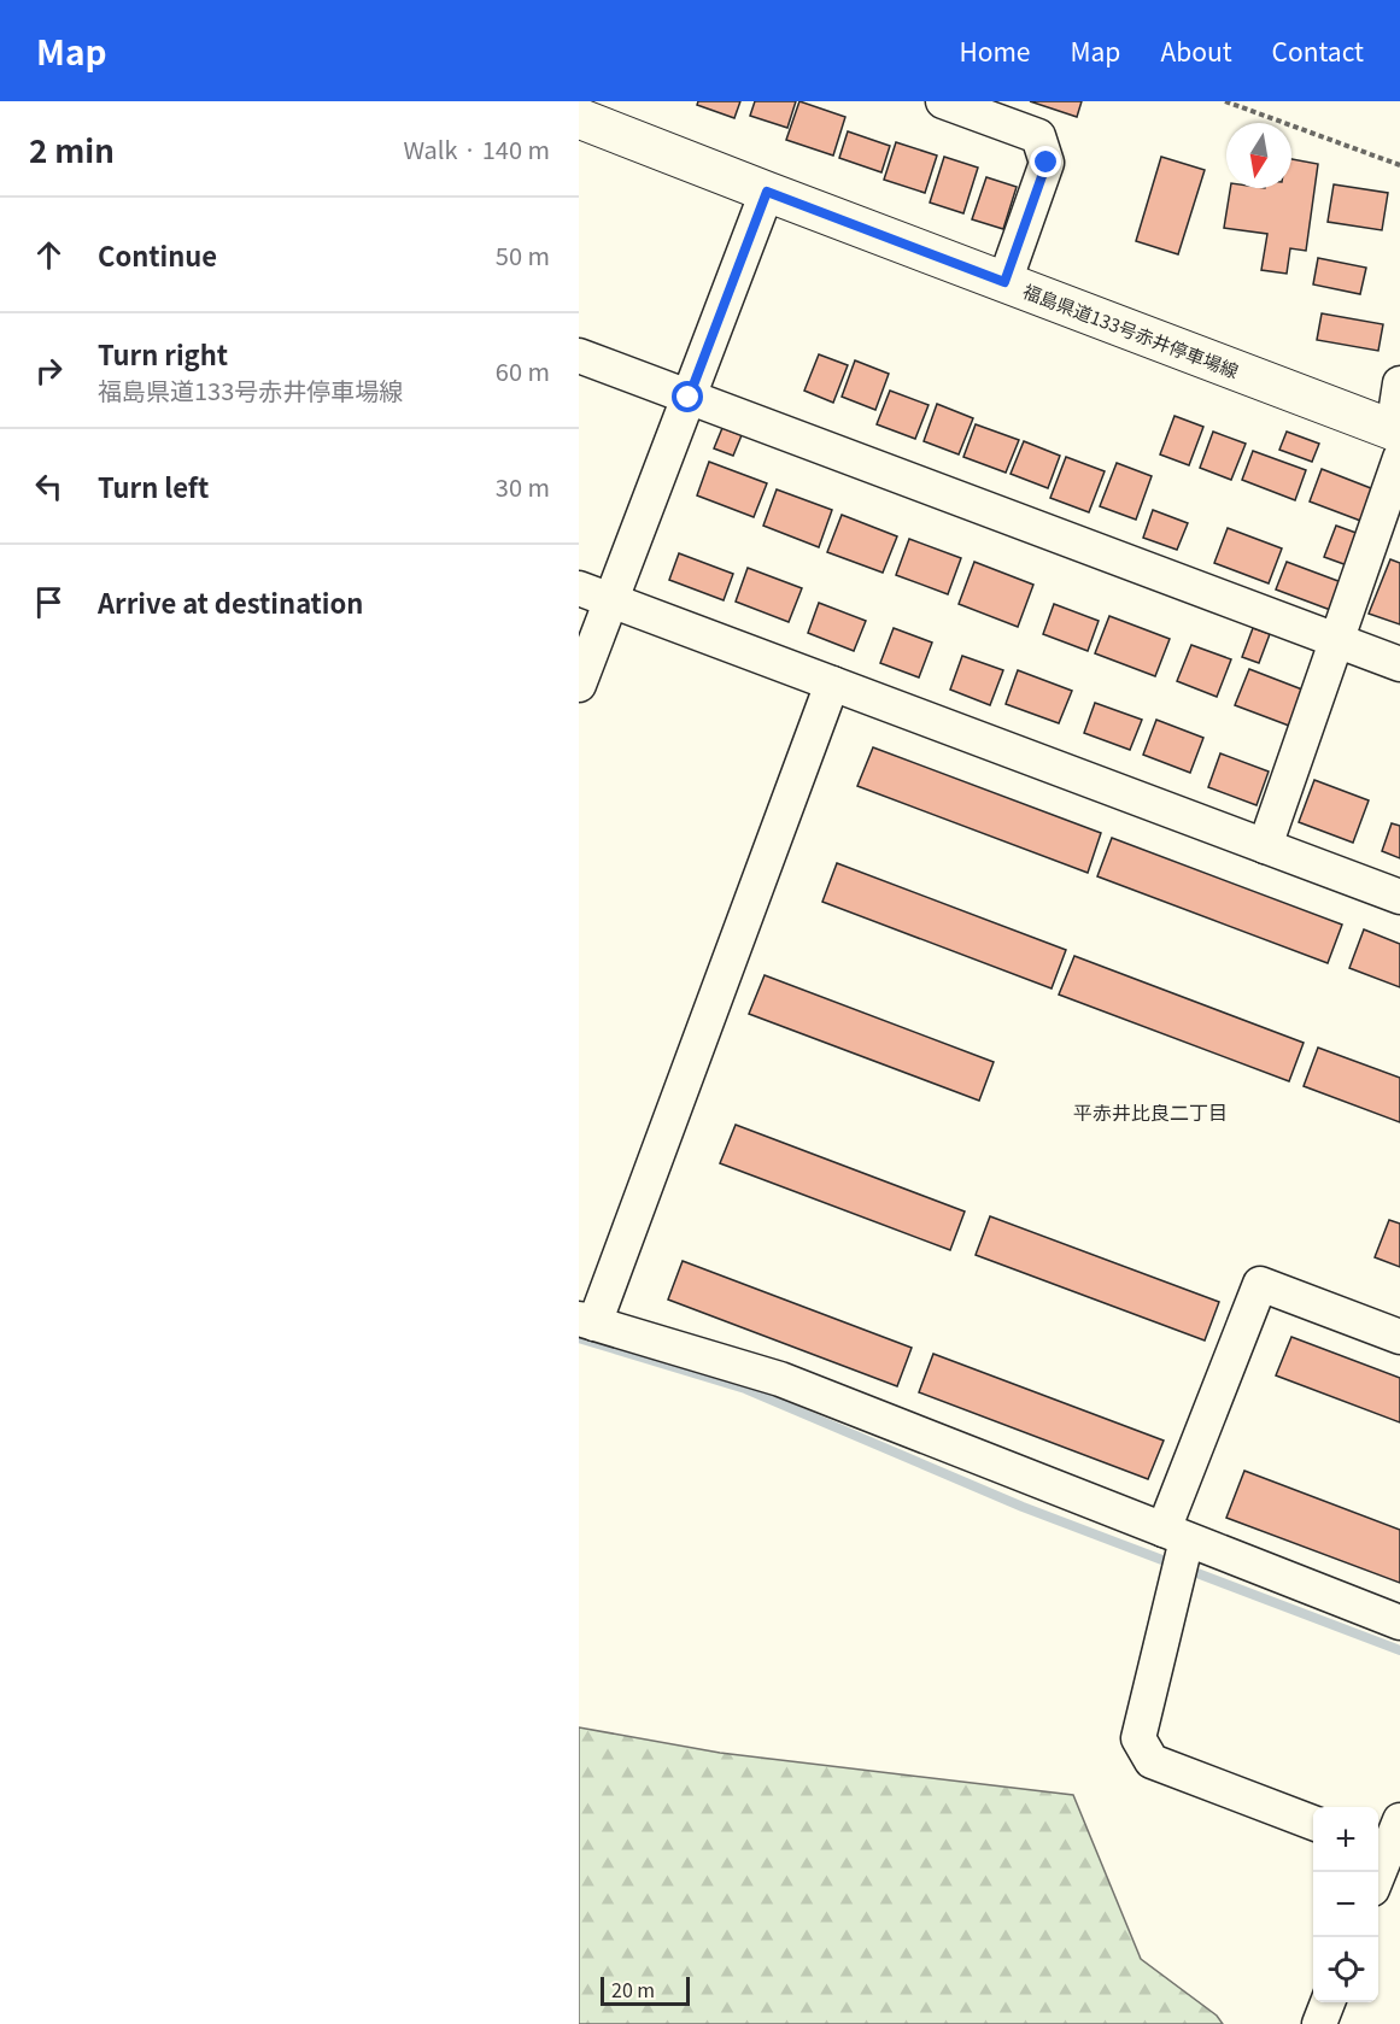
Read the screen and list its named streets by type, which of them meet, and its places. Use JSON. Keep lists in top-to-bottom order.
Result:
{
  "streets": {
    "main road": ["福島県道133号赤井停車場線"]
  },
  "districts": ["平赤井比良二丁目"],
  "scale_bar": "20 m",
  "north": "bottom",
  "page": {
    "header": "Map",
    "nav": [
      "Home",
      "Map",
      "About",
      "Contact"
    ],
    "heading": ["2 min", "Walk · 140 m"],
    "list": [
      ["Continue", "50 m"],
      ["Turn right", "福島県道133号赤井停車場線", "60 m"],
      ["Turn left", "30 m"],
      "Arrive at destination"
    ],
    "map_buttons": ["+", "−"],
    "scale": "20 m"
  }
}
